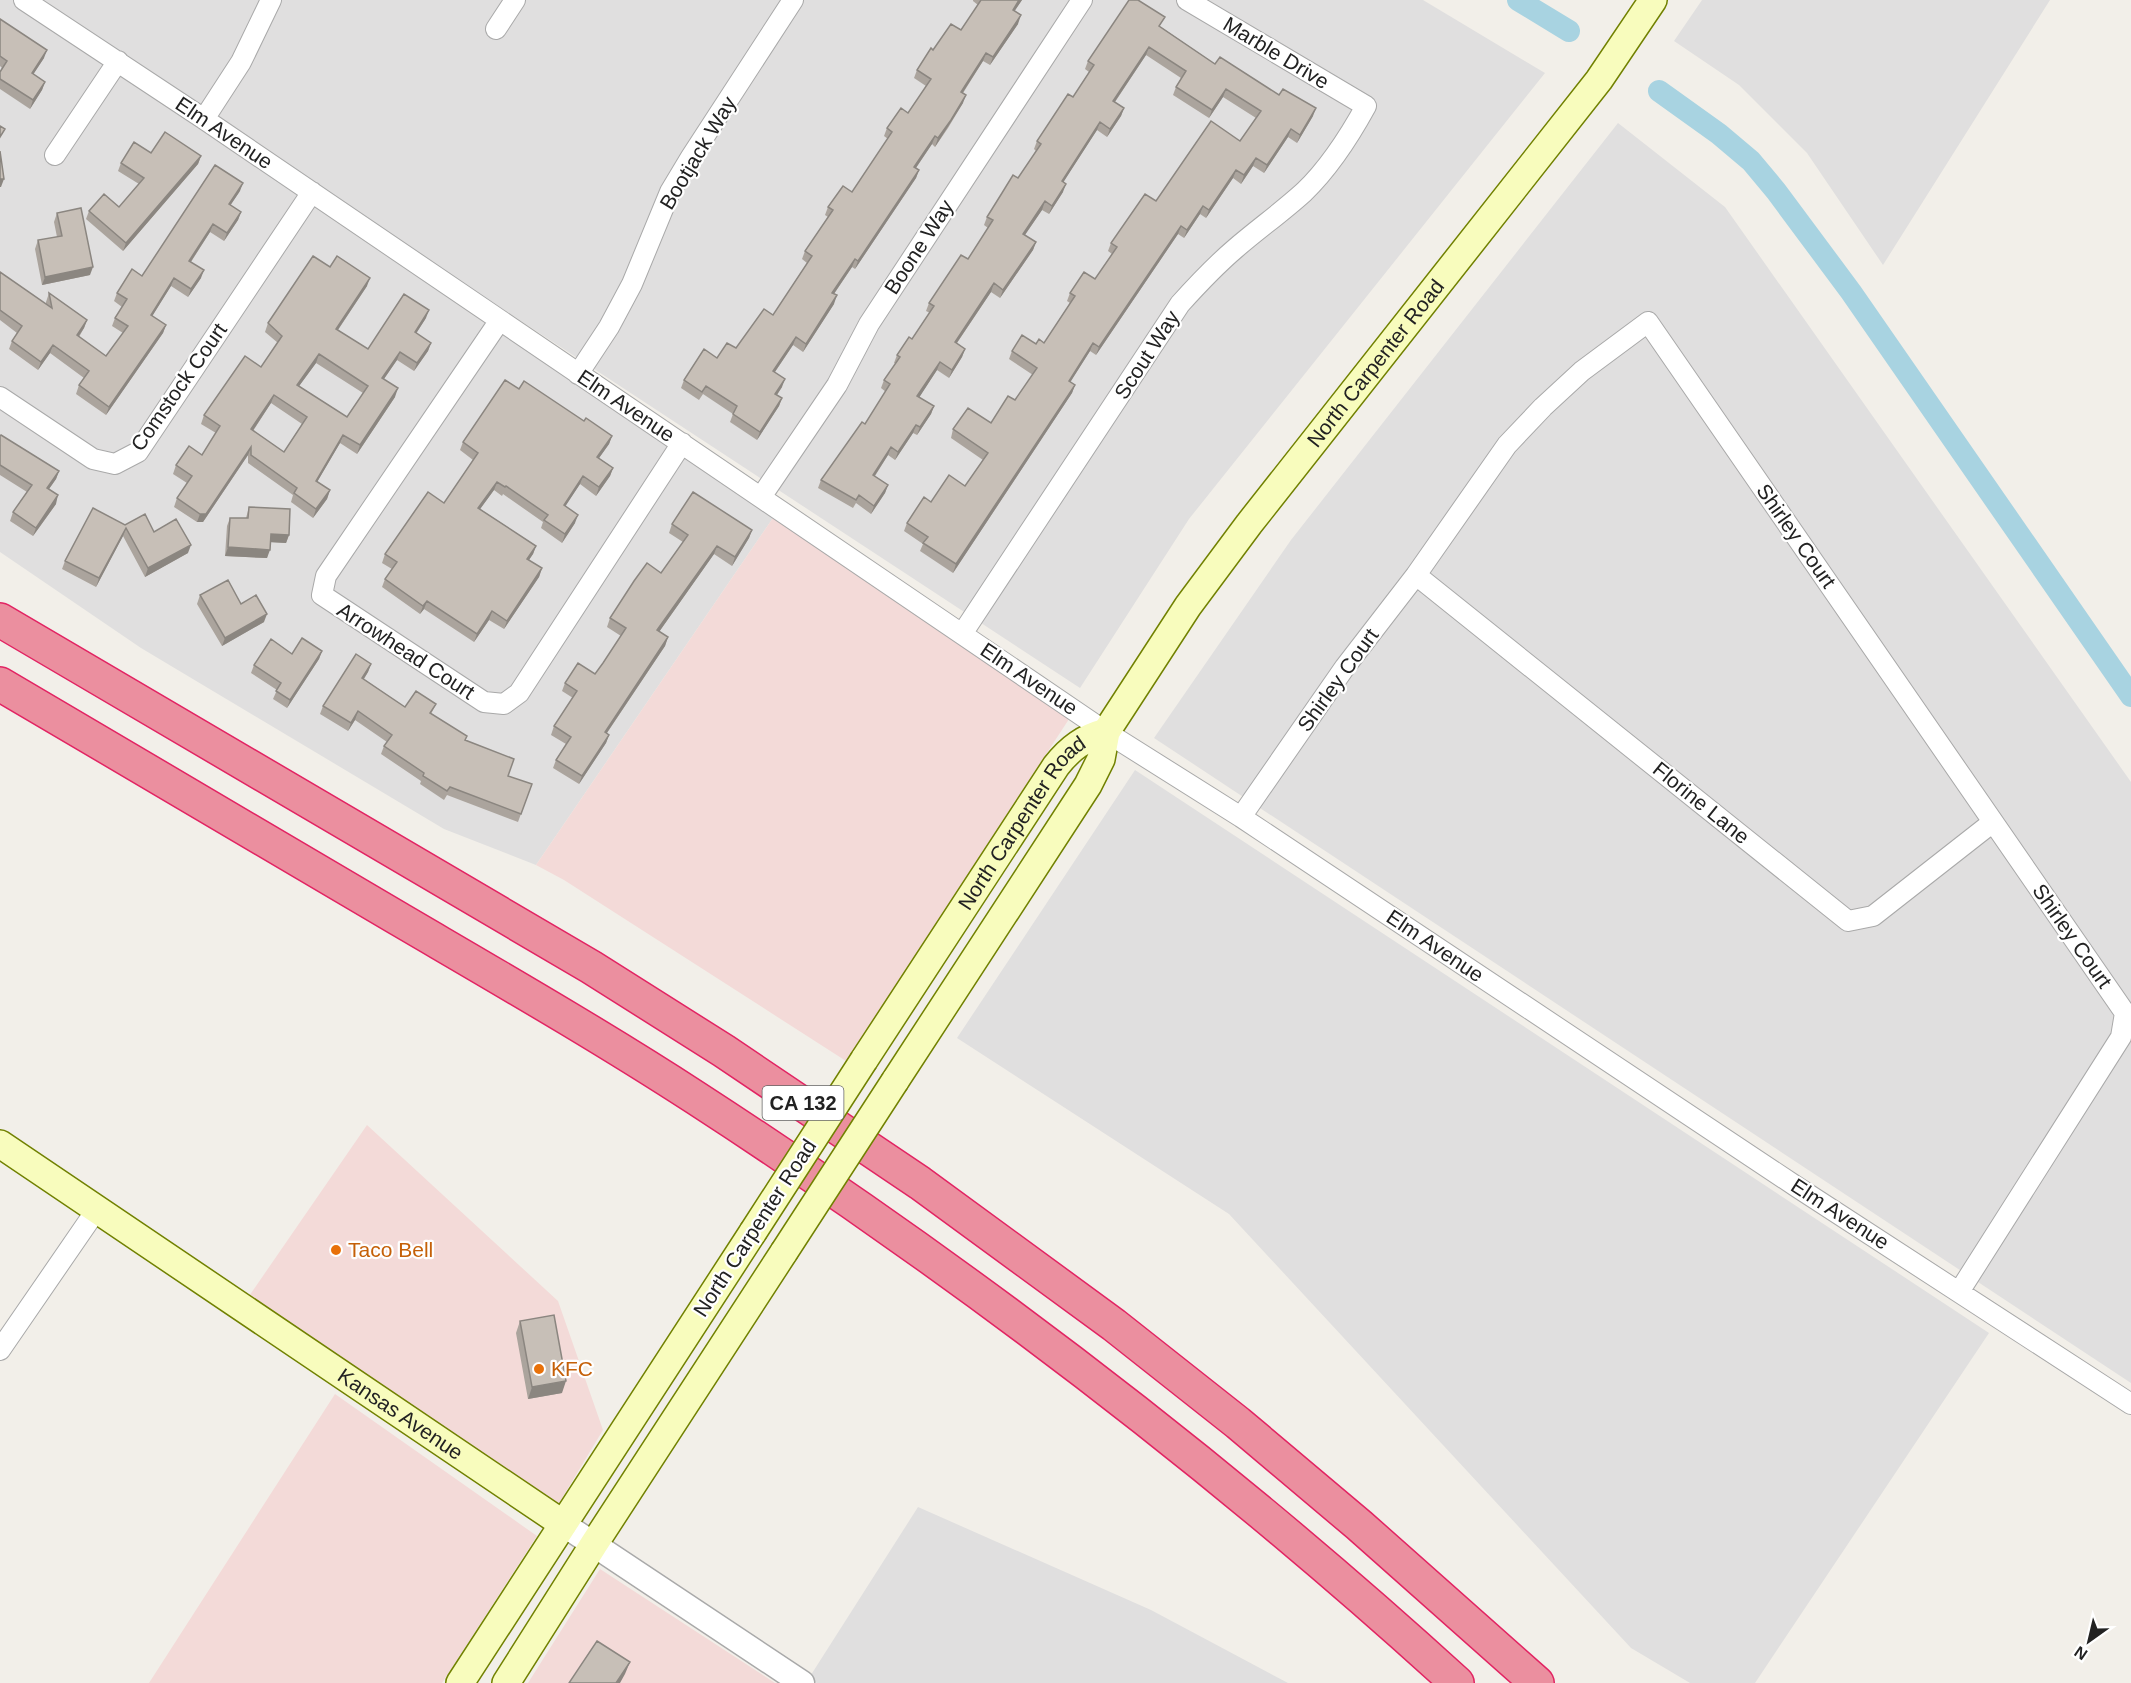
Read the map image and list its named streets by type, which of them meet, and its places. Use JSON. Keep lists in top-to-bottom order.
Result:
{
  "streets": {
    "highway": ["CA 132"],
    "main road": ["North Carpenter Road", "Kansas Avenue"],
    "street": [
      "Marble Drive",
      "Elm Avenue",
      "Bootjack Way",
      "Boone Way",
      "Scout Way",
      "Comstock Court",
      "Shirley Court",
      "Arrowhead Court",
      "Florine Lane"
    ]
  },
  "crossings": [
    ["Marble Drive", "Scout Way"],
    ["Elm Avenue", "Bootjack Way"],
    ["Elm Avenue", "Boone Way"],
    ["Elm Avenue", "Scout Way"],
    ["Elm Avenue", "North Carpenter Road"],
    ["Elm Avenue", "Comstock Court"],
    ["Elm Avenue", "Shirley Court"],
    ["Elm Avenue", "Arrowhead Court"],
    ["North Carpenter Road", "Kansas Avenue"],
    ["Shirley Court", "Florine Lane"]
  ],
  "places": ["Taco Bell", "KFC"],
  "north": "bottom left"
}
